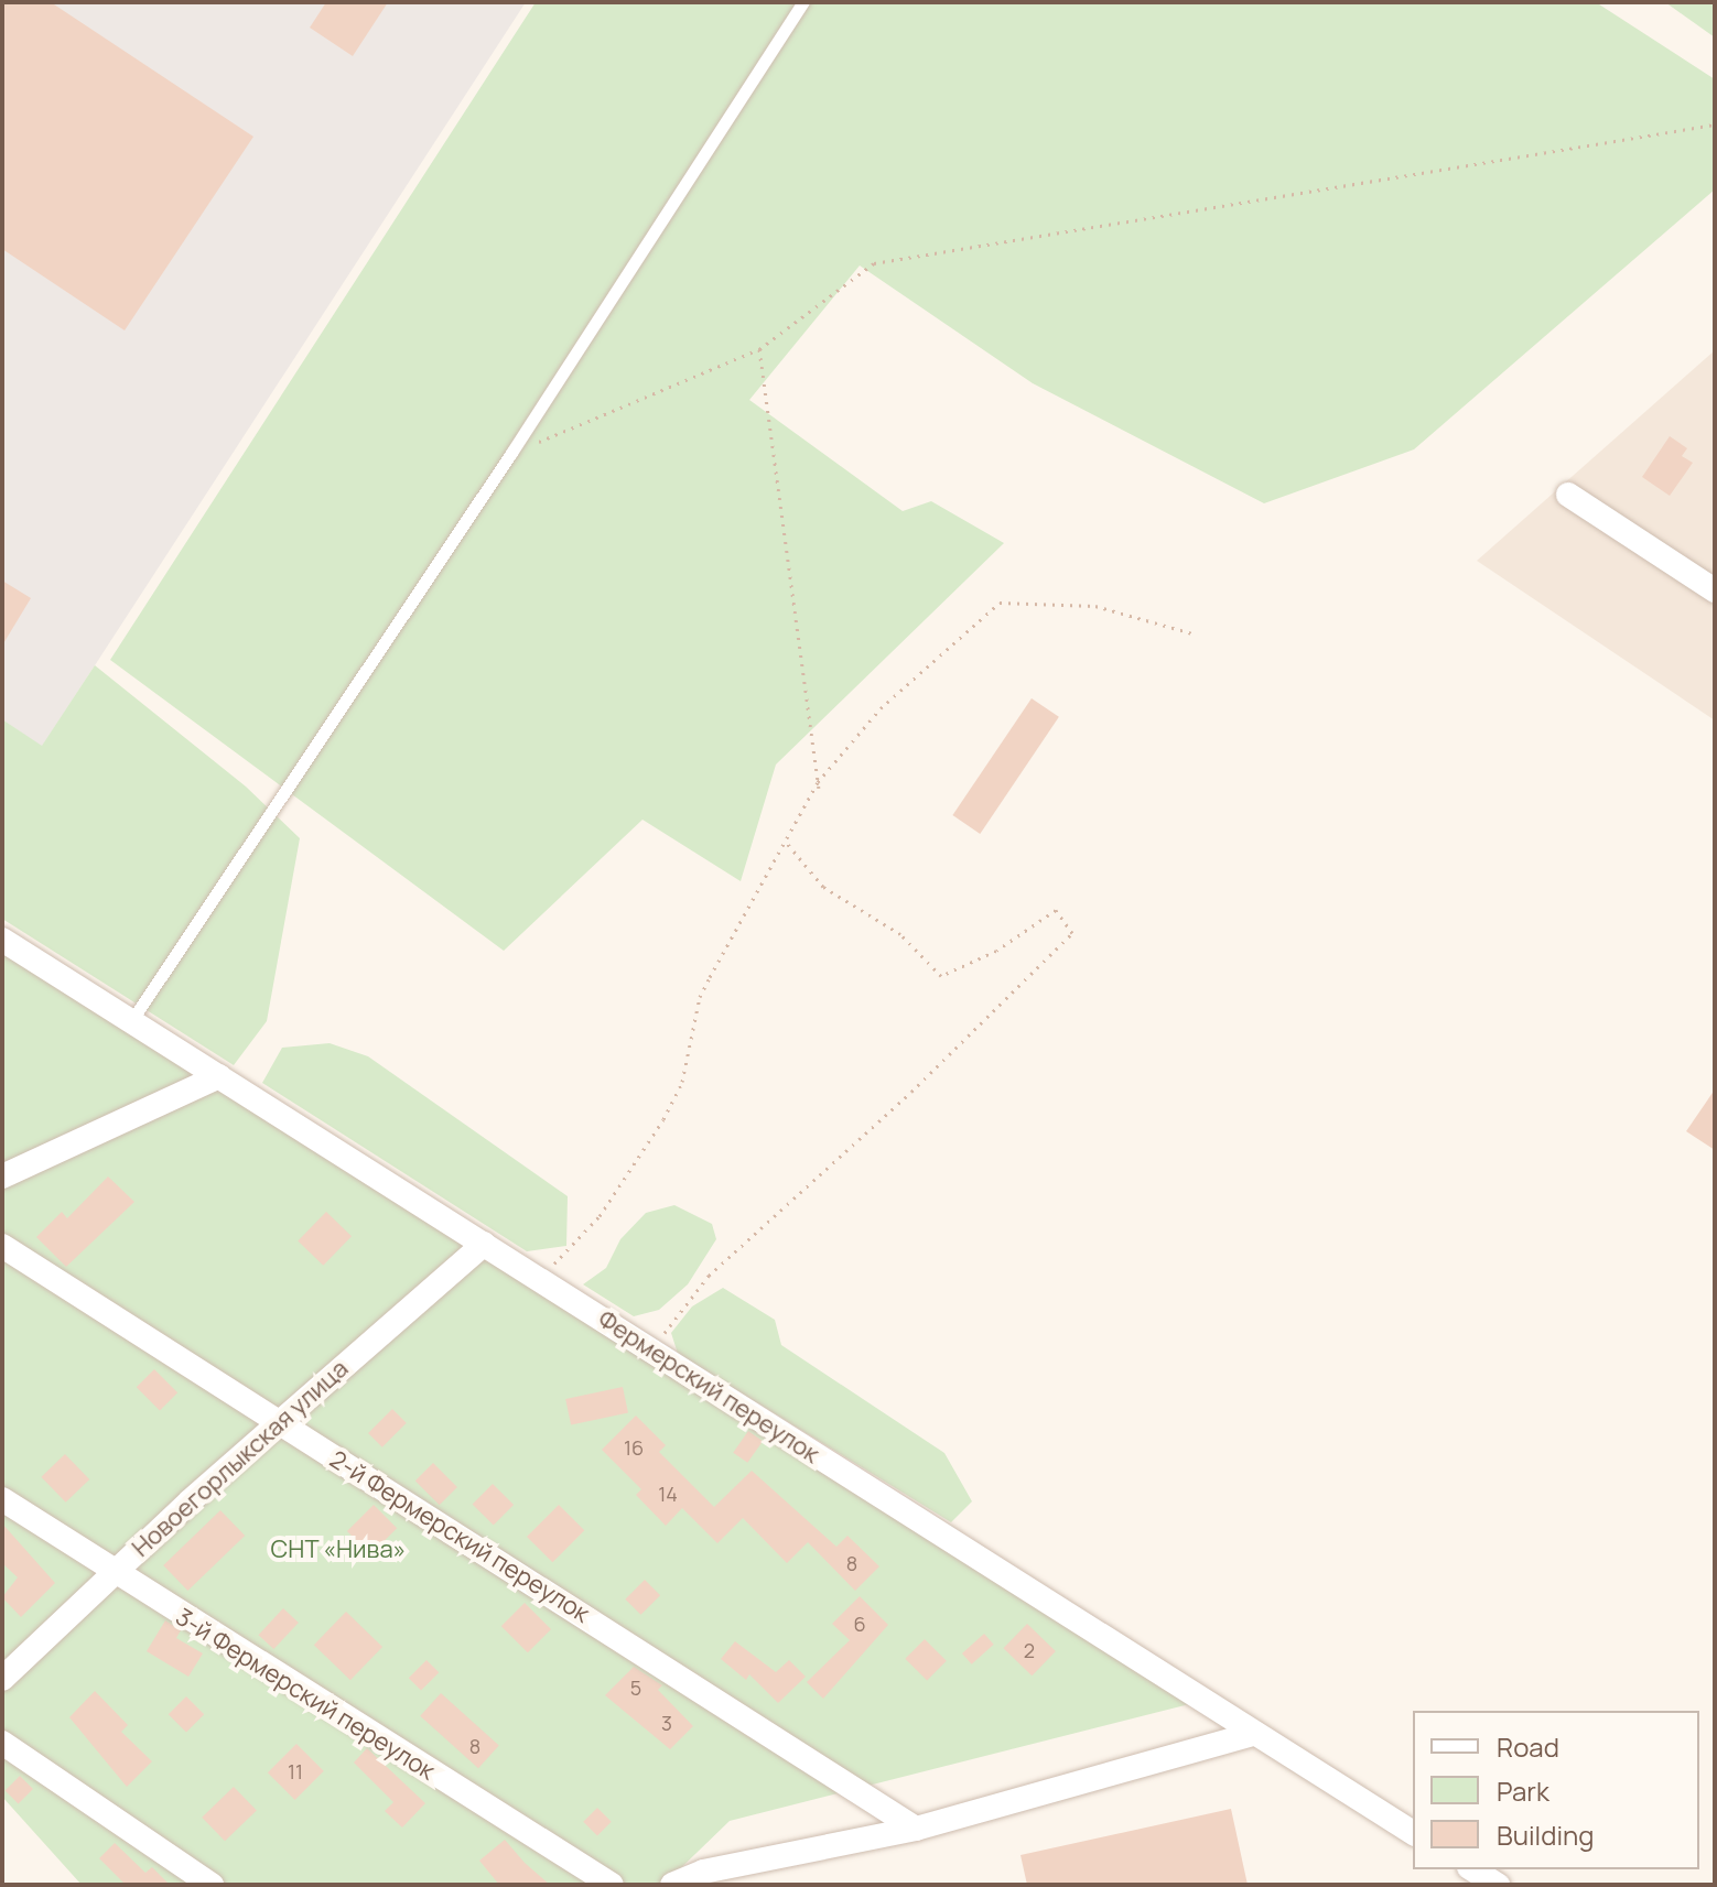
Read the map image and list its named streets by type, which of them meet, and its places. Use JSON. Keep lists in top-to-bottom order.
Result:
{
  "streets": {
    "street": [
      "Фермерский переулок",
      "Новоегорлыкская улица",
      "2-й Фермерский переулок",
      "3-й Фермерский переулок"
    ]
  },
  "crossings": [
    ["Фермерский переулок", "Новоегорлыкская улица"],
    ["Новоегорлыкская улица", "2-й Фермерский переулок"],
    ["Новоегорлыкская улица", "3-й Фермерский переулок"]
  ],
  "parks": ["СНТ «Нива»"],
  "house_numbers": [
    "16",
    "14",
    "8",
    "6",
    "2",
    "5",
    "3",
    "8",
    "11"
  ],
  "legend": ["Road", "Park", "Building"]
}
